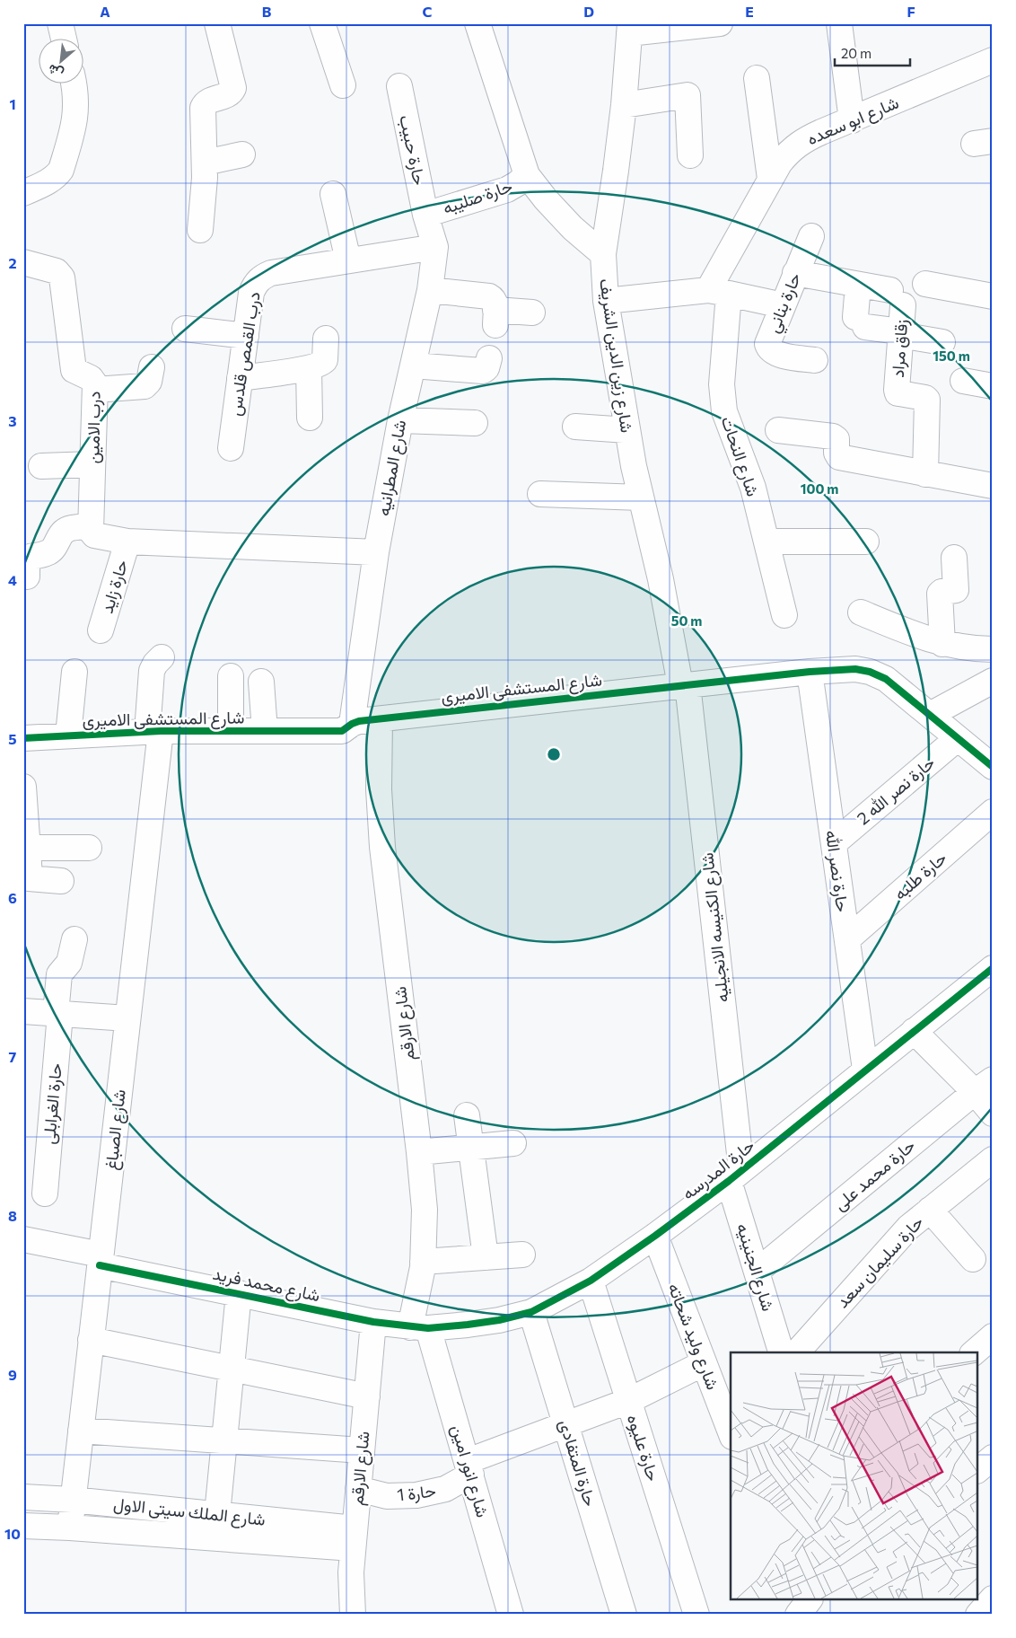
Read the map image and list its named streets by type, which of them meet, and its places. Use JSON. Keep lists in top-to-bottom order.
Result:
{
  "streets": {
    "street": [
      "شارع ابو سعده",
      "حارة حبيب",
      "حارة صليبه",
      "حارة بناني",
      "زقاق مراد",
      "درب القمص قلدس",
      "شارع زين الدين الشريف",
      "درب الامين",
      "شارع النحات",
      "شارع المطرانيه",
      "حارة زايد",
      "شارع المستشفى الاميرى",
      "حارة نصر الله 2",
      "حارة نصر الله",
      "حارة طلبه",
      "شارع الكنيسه الانجيليه",
      "شارع الارقم",
      "حارة الغرابلى",
      "شارع الصباغ",
      "حارة المدرسه",
      "حارة محمد على",
      "حارة سليمان سعد",
      "شارع الجنينيه",
      "شارع محمد فريد",
      "شارع وليد شحاته",
      "حارة عليوه",
      "حارة المتفادى",
      "شارع انور امين",
      "حارة 1",
      "شارع الملك سيتى الاول"
    ]
  },
  "crossings": [
    ["شارع ابو سعده", "شارع النحات"],
    ["حارة حبيب", "حارة صليبه"],
    ["حارة حبيب", "شارع المطرانيه"],
    ["حارة صليبه", "شارع المطرانيه"],
    ["درب القمص قلدس", "شارع المطرانيه"],
    ["شارع زين الدين الشريف", "شارع المستشفى الاميرى"],
    ["شارع زين الدين الشريف", "شارع الكنيسه الانجيليه"],
    ["شارع المطرانيه", "شارع المستشفى الاميرى"],
    ["شارع المستشفى الاميرى", "حارة نصر الله 2"],
    ["شارع المستشفى الاميرى", "حارة نصر الله"],
    ["شارع المستشفى الاميرى", "شارع الكنيسه الانجيليه"],
    ["شارع المستشفى الاميرى", "شارع الارقم"],
    ["شارع المستشفى الاميرى", "شارع الصباغ"],
    ["حارة نصر الله 2", "حارة نصر الله"],
    ["حارة نصر الله", "حارة طلبه"],
    ["حارة نصر الله", "حارة المدرسه"],
    ["شارع الكنيسه الانجيليه", "حارة المدرسه"],
    ["شارع الكنيسه الانجيليه", "شارع الجنينيه"],
    ["شارع الارقم", "حارة المدرسه"],
    ["شارع الارقم", "شارع محمد فريد"],
    ["شارع الارقم", "شارع انور امين"],
    ["شارع الارقم", "حارة 1"],
    ["شارع الارقم", "شارع الملك سيتى الاول"],
    ["شارع الصباغ", "شارع محمد فريد"],
    ["شارع الصباغ", "شارع الملك سيتى الاول"],
    ["حارة المدرسه", "شارع الجنينيه"],
    ["حارة المدرسه", "شارع محمد فريد"],
    ["حارة المدرسه", "شارع وليد شحاته"],
    ["حارة المدرسه", "حارة عليوه"],
    ["حارة المدرسه", "حارة المتفادى"],
    ["حارة المدرسه", "شارع انور امين"],
    ["حارة محمد على", "شارع الجنينيه"],
    ["شارع محمد فريد", "شارع انور امين"],
    ["شارع وليد شحاته", "حارة 1"],
    ["حارة عليوه", "حارة 1"],
    ["حارة المتفادى", "حارة 1"],
    ["شارع انور امين", "حارة 1"]
  ],
  "scale_bar": "20 m",
  "north": "bottom left",
  "grid": {
    "columns": [
      "A",
      "B",
      "C",
      "D",
      "E",
      "F"
    ],
    "rows": [
      "1",
      "2",
      "3",
      "4",
      "5",
      "6",
      "7",
      "8",
      "9",
      "10"
    ]
  },
  "rings": ["150 m", "100 m", "50 m"]
}
